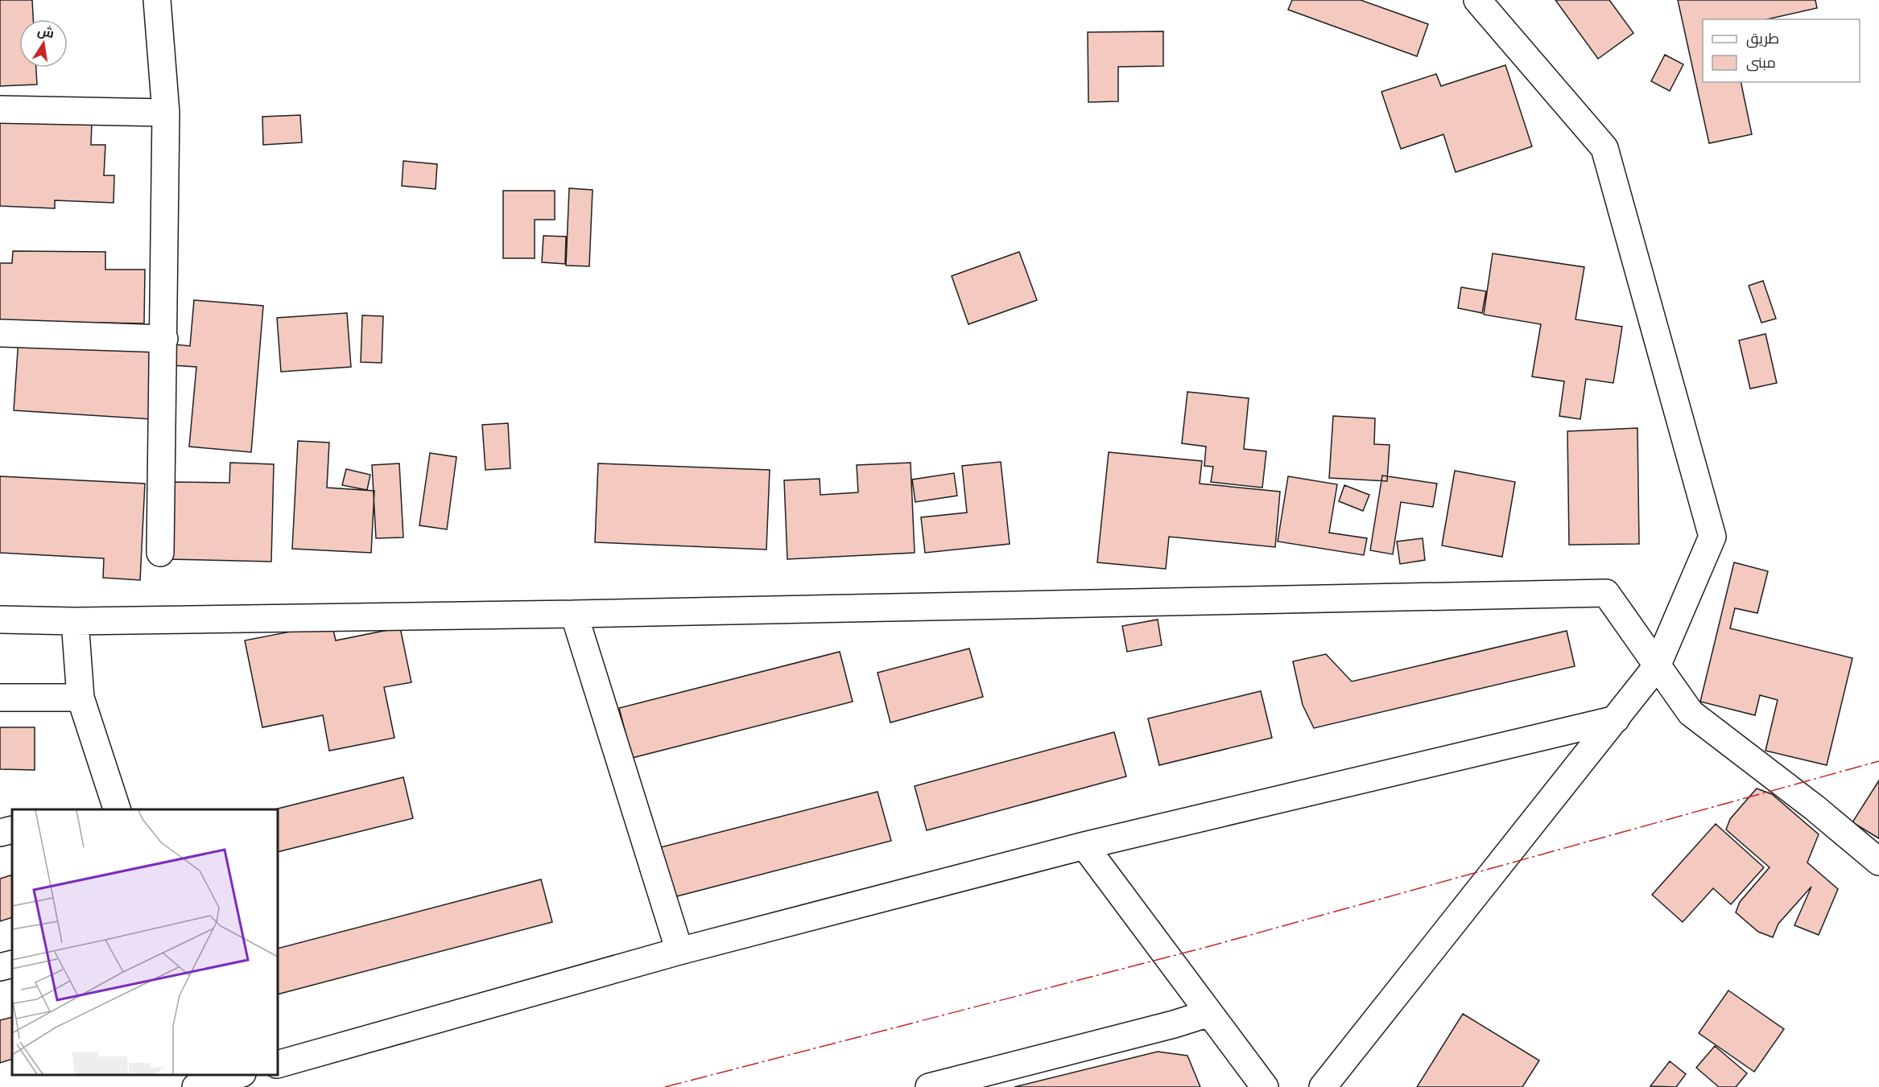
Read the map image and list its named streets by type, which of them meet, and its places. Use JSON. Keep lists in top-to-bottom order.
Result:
{
  "legend": ["طريق", "مبنى"],
  "north": "top"
}
